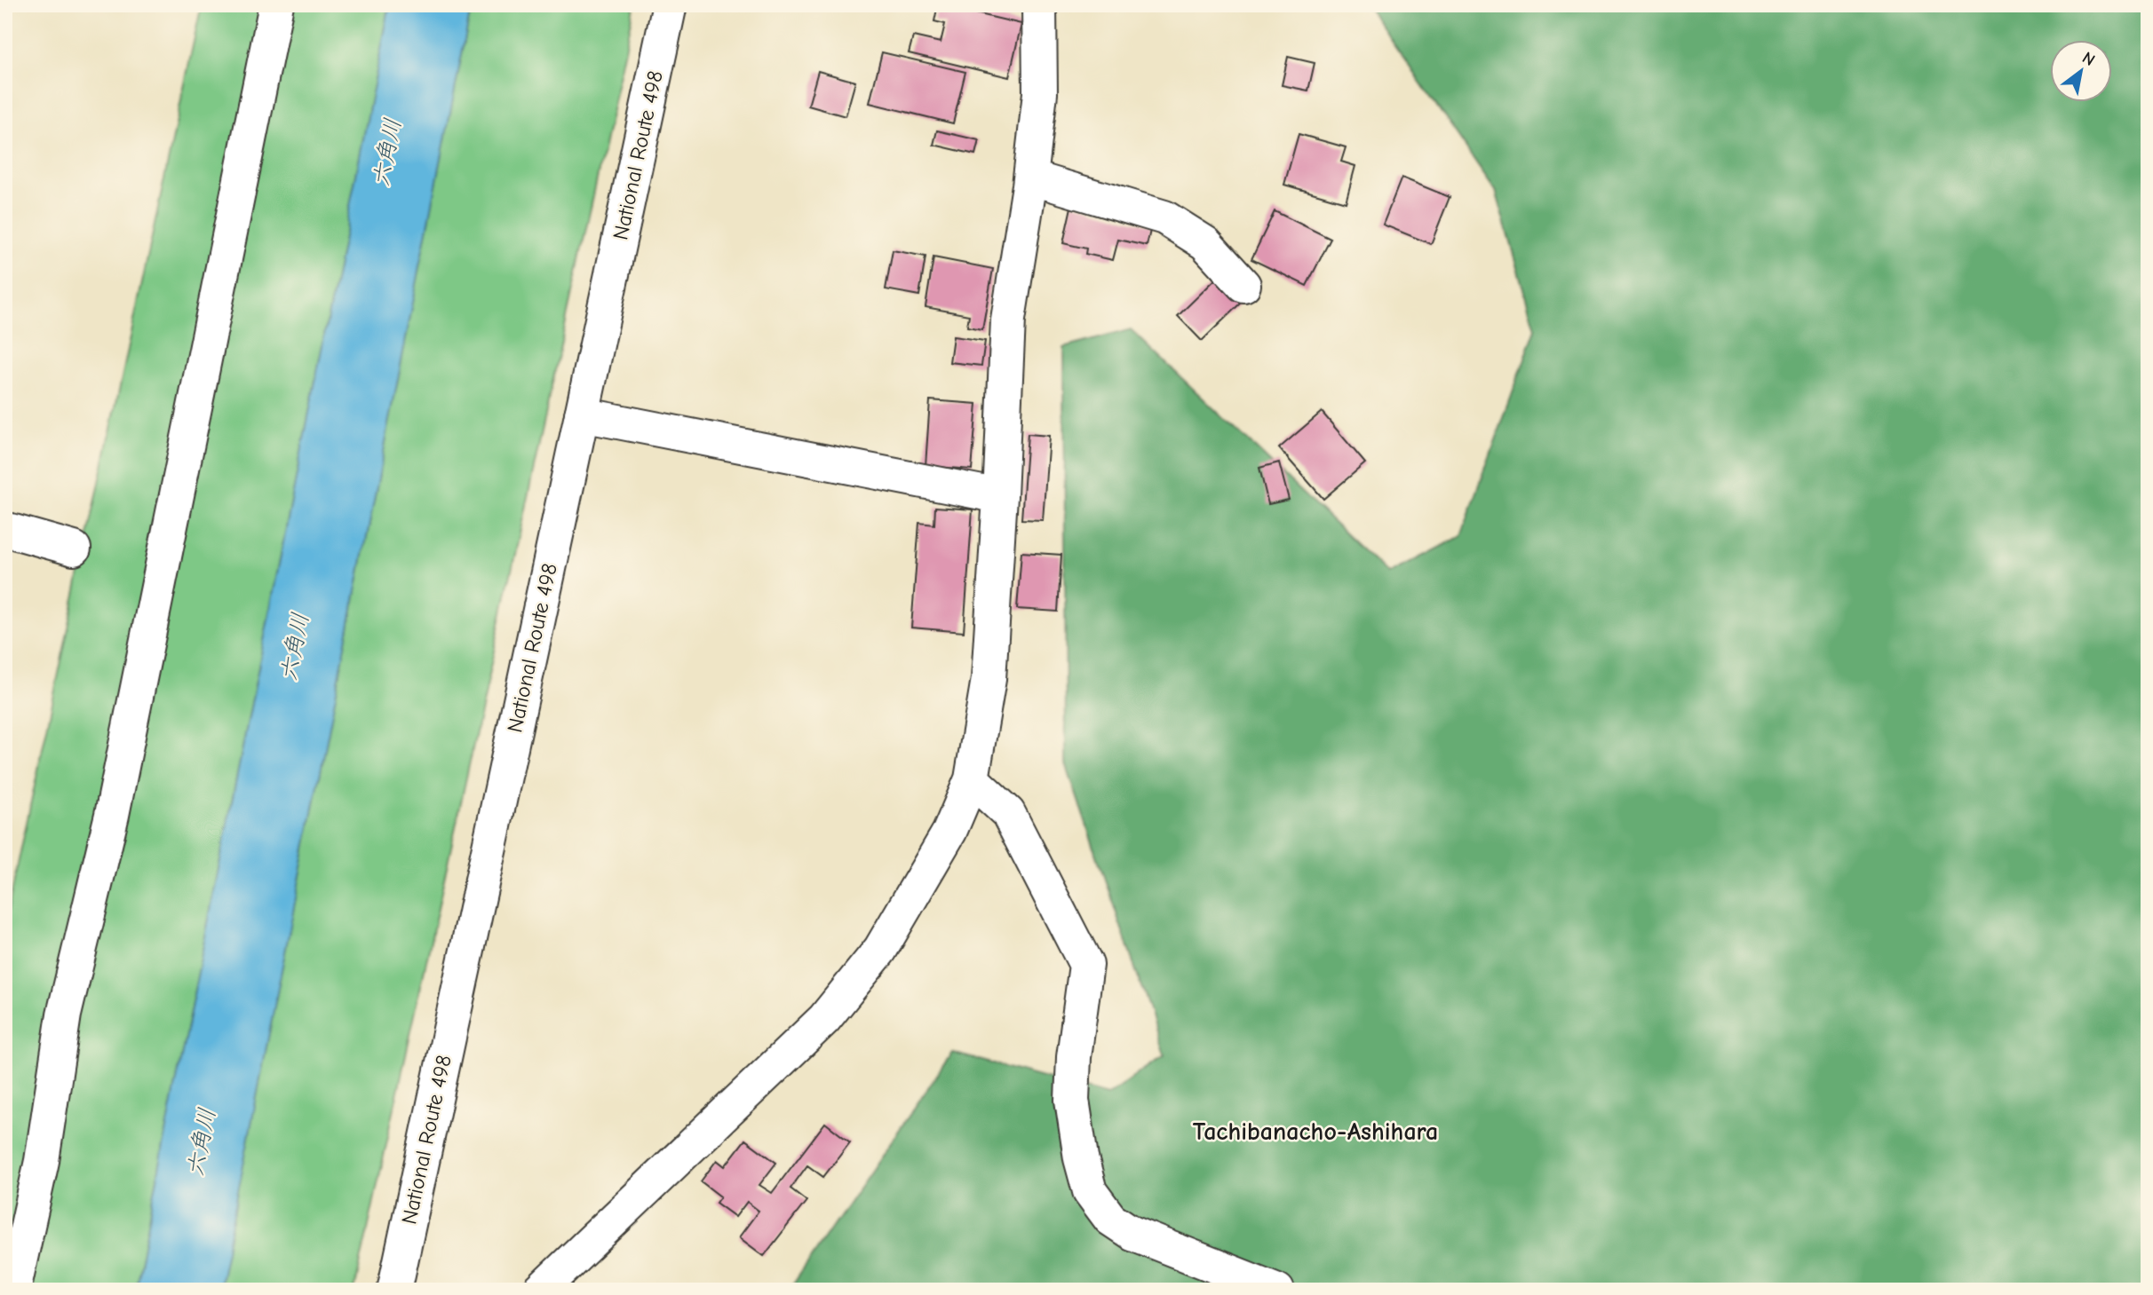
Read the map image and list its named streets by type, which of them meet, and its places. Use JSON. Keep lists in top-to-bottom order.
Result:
{
  "streets": {
    "main road": ["National Route 498"]
  },
  "districts": ["Tachibanacho-Ashihara"],
  "water": ["六角川"],
  "north": "top right"
}
